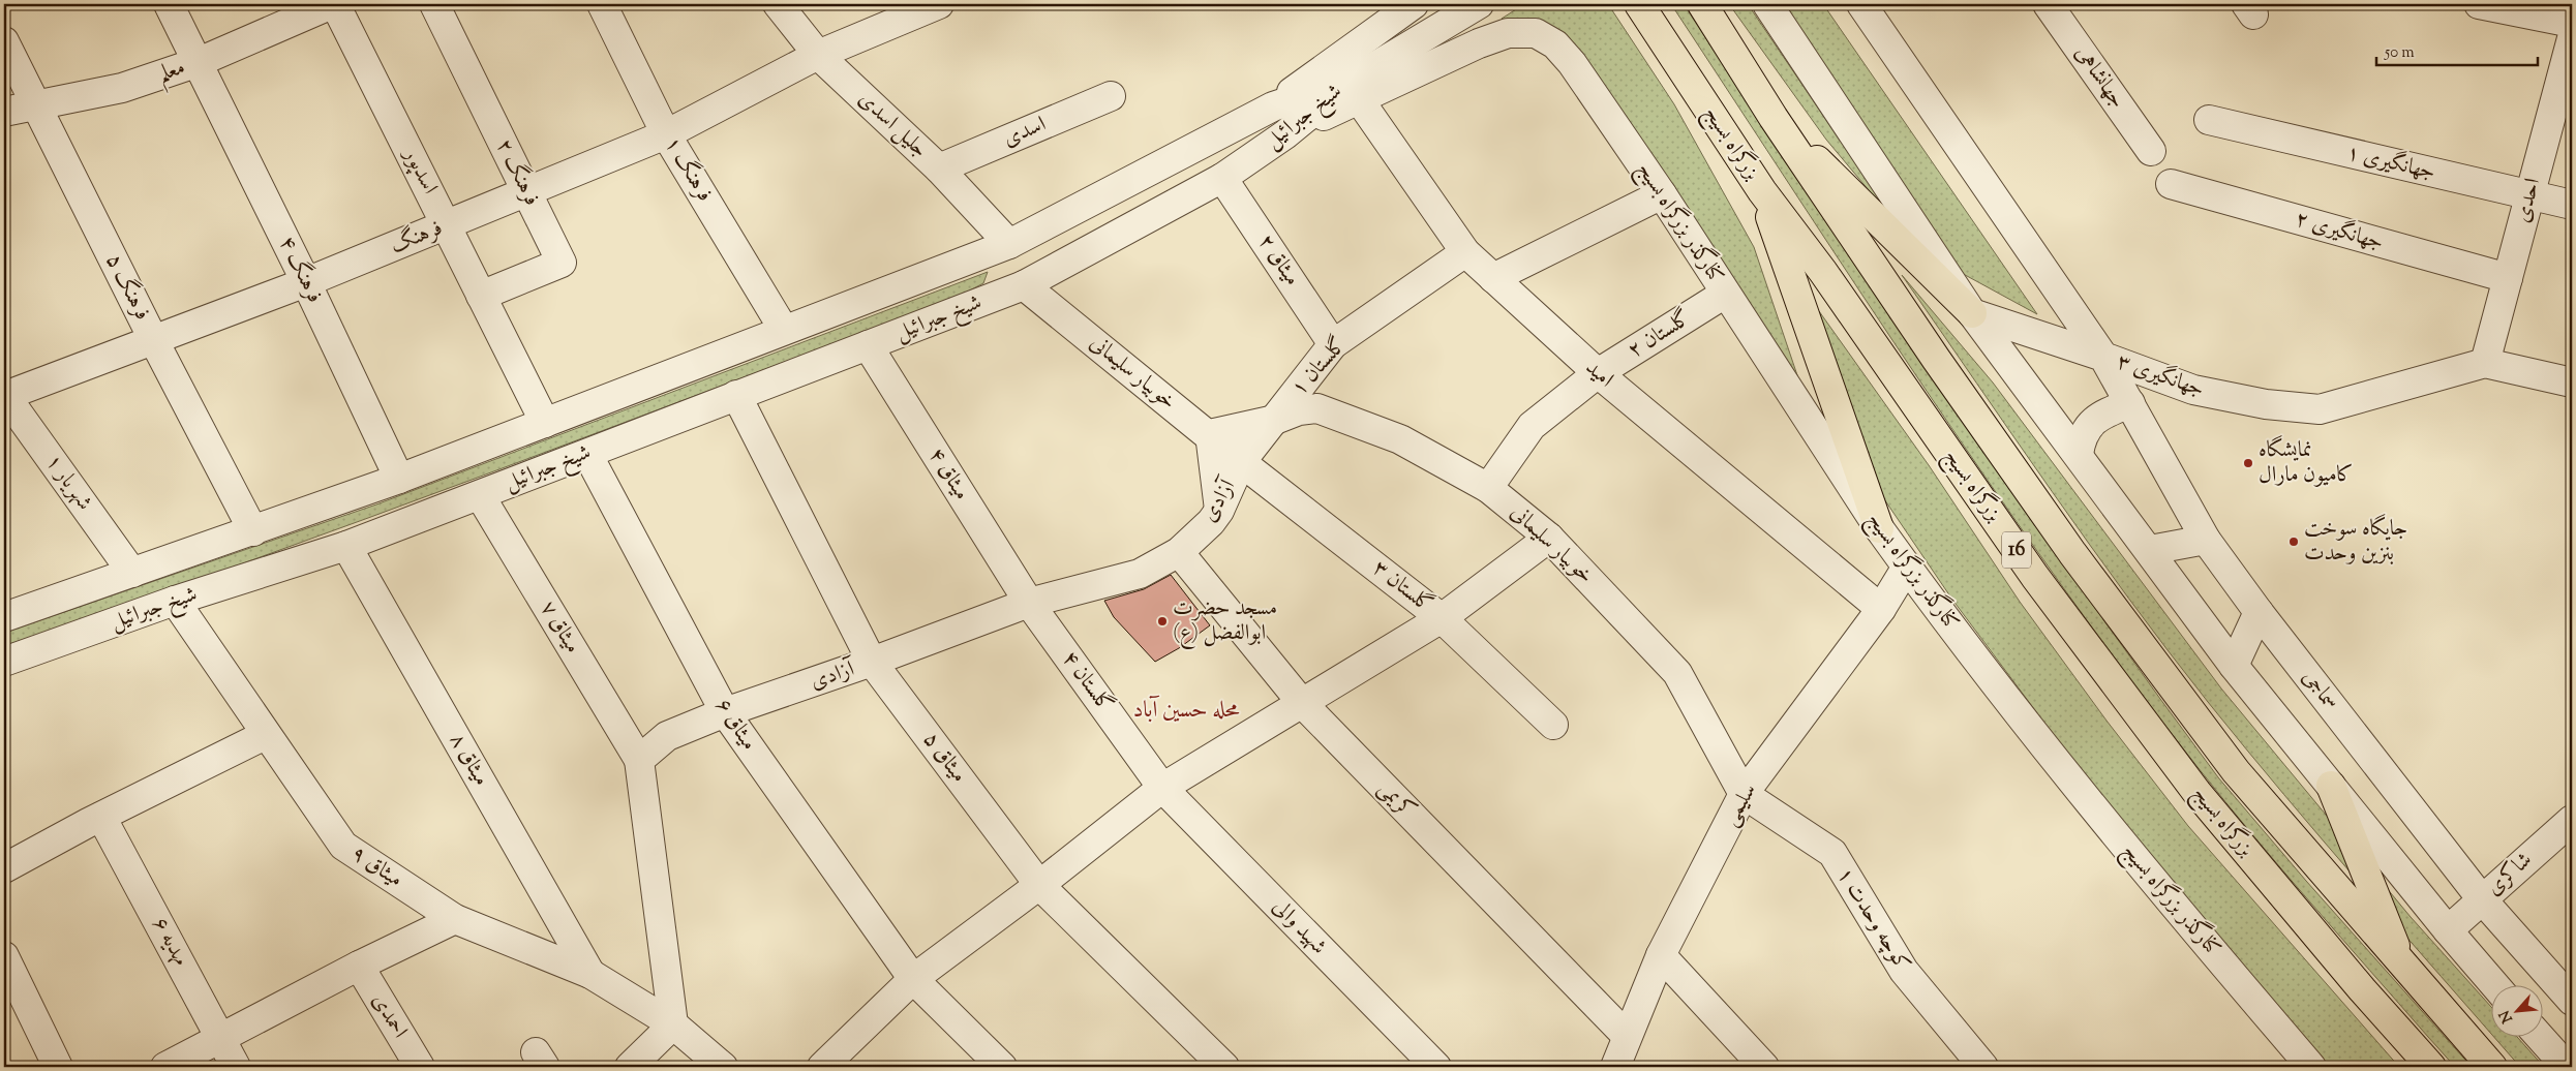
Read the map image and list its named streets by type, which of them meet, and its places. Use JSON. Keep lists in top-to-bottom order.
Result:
{
  "streets": {
    "highway": ["بزرگراه بسیج", "16"],
    "street": [
      "معلم",
      "جهانشاهی",
      "شیخ جبرائیل",
      "جلیل اسدی",
      "اسدی",
      "جهانگیری ۱",
      "فرهنگ ۱",
      "اسدپور",
      "فرهنگ ۲",
      "احدی",
      "کنارگذر بزرگراه بسیج",
      "جهانگیری ۲",
      "فرهنگ",
      "میثاق ۲",
      "فرهنگ ۴",
      "فرهنگ ۵",
      "گلستان ۲",
      "گلستان ۱",
      "خوبیار سلیمانی",
      "امید",
      "جهانگیری ۳",
      "میثاق ۴",
      "شهریار ۱",
      "آزادی",
      "گلستان ۳",
      "میثاق ۷",
      "گلستان ۴",
      "سماجی",
      "میثاق ۶",
      "میثاق ۵",
      "میثاق ۸",
      "کریمی",
      "سلیمی",
      "میثاق ۹",
      "شاکری",
      "کوچه وحدت ۱",
      "شهید والی",
      "مهدیه ۶",
      "احمدی"
    ]
  },
  "crossings": [
    ["معلم", "اسدپور"],
    ["معلم", "فرهنگ ۴"],
    ["معلم", "فرهنگ ۵"],
    ["شیخ جبرائیل", "جلیل اسدی"],
    ["شیخ جبرائیل", "فرهنگ ۱"],
    ["شیخ جبرائیل", "اسدپور"],
    ["شیخ جبرائیل", "کنارگذر بزرگراه بسیج"],
    ["شیخ جبرائیل", "میثاق ۲"],
    ["شیخ جبرائیل", "فرهنگ ۴"],
    ["شیخ جبرائیل", "فرهنگ ۵"],
    ["شیخ جبرائیل", "خوبیار سلیمانی"],
    ["شیخ جبرائیل", "امید"],
    ["شیخ جبرائیل", "میثاق ۴"],
    ["شیخ جبرائیل", "شهریار ۱"],
    ["شیخ جبرائیل", "میثاق ۷"],
    ["شیخ جبرائیل", "میثاق ۶"],
    ["شیخ جبرائیل", "میثاق ۵"],
    ["شیخ جبرائیل", "میثاق ۸"],
    ["شیخ جبرائیل", "میثاق ۹"],
    ["جلیل اسدی", "اسدی"],
    ["جلیل اسدی", "فرهنگ"],
    ["جهانگیری ۱", "احدی"],
    ["فرهنگ ۱", "فرهنگ"],
    ["اسدپور", "فرهنگ ۲"],
    ["اسدپور", "فرهنگ"],
    ["فرهنگ ۲", "فرهنگ"],
    ["احدی", "جهانگیری ۲"],
    ["احدی", "جهانگیری ۳"],
    ["کنارگذر بزرگراه بسیج", "گلستان ۲"],
    ["کنارگذر بزرگراه بسیج", "امید"],
    ["کنارگذر بزرگراه بسیج", "سلیمی"],
    ["فرهنگ", "فرهنگ ۴"],
    ["فرهنگ", "فرهنگ ۵"],
    ["فرهنگ", "شهریار ۱"],
    ["میثاق ۲", "گلستان ۱"],
    ["گلستان ۲", "خوبیار سلیمانی"],
    ["گلستان ۲", "امید"],
    ["گلستان ۱", "خوبیار سلیمانی"],
    ["گلستان ۱", "امید"],
    ["گلستان ۱", "آزادی"],
    ["گلستان ۱", "گلستان ۳"],
    ["خوبیار سلیمانی", "آزادی"],
    ["خوبیار سلیمانی", "گلستان ۳"],
    ["خوبیار سلیمانی", "سلیمی"],
    ["خوبیار سلیمانی", "کوچه وحدت ۱"],
    ["امید", "سلیمی"],
    ["جهانگیری ۳", "سماجی"],
    ["میثاق ۴", "آزادی"],
    ["میثاق ۴", "گلستان ۴"],
    ["آزادی", "گلستان ۳"],
    ["آزادی", "میثاق ۷"],
    ["آزادی", "گلستان ۴"],
    ["آزادی", "میثاق ۶"],
    ["آزادی", "میثاق ۵"],
    ["آزادی", "کریمی"],
    ["گلستان ۴", "شهید والی"],
    ["سماجی", "شاکری"],
    ["میثاق ۸", "میثاق ۹"],
    ["کریمی", "سلیمی"],
    ["سلیمی", "کوچه وحدت ۱"]
  ],
  "districts": ["محله حسین آباد"],
  "places": ["نمایشگاه کامیون مارال", "جایگاه سوخت بنزین وحدت", "مسجد حضرت ابوالفضل (ع)"],
  "scale_bar": "50 m",
  "north": "bottom left"
}
